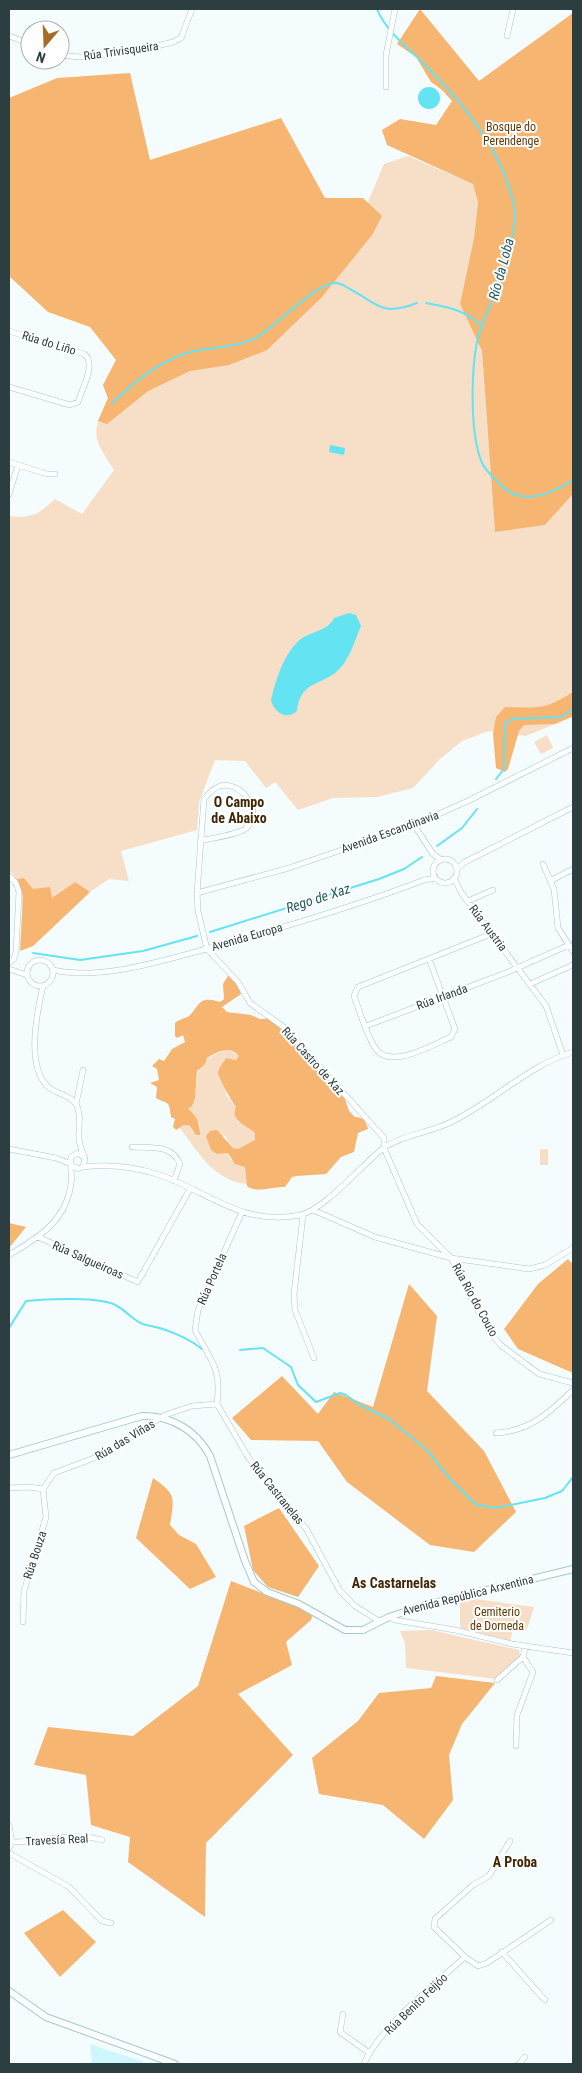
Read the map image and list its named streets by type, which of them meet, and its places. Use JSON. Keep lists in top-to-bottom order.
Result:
{
  "streets": {
    "main road": ["Avenida República Arxentina"],
    "street": [
      "Rúa Trivisqueira",
      "Rúa do Liño",
      "Avenida Escandinavia",
      "Rúa Austria",
      "Avenida Europa",
      "Rúa Irlanda",
      "Rúa Castro de Xaz",
      "Rúa Salgueiroas",
      "Rúa Portela",
      "Rúa Río do Couto",
      "Rúa das Viñas",
      "Rúa Castranelas",
      "Rúa Bouza",
      "Travesía Real",
      "Rúa Benito Feijóo"
    ]
  },
  "crossings": [
    ["Avenida Escandinavia", "Rúa Castro de Xaz"],
    ["Rúa Austria", "Avenida Europa"],
    ["Rúa Austria", "Rúa Irlanda"],
    ["Avenida Europa", "Rúa Castro de Xaz"],
    ["Rúa Castro de Xaz", "Rúa Río do Couto"],
    ["Rúa Portela", "Rúa Castranelas"],
    ["Rúa das Viñas", "Rúa Bouza"],
    ["Rúa das Viñas", "Avenida República Arxentina"],
    ["Rúa Castranelas", "Avenida República Arxentina"]
  ],
  "districts": ["O Campo de Abaixo", "As Castarnelas", "A Proba"],
  "water": ["Río da Loba", "Rego de Xaz"],
  "parks": ["Bosque do Perendenge", "Cemiterio de Dorneda"],
  "north": "bottom"
}
